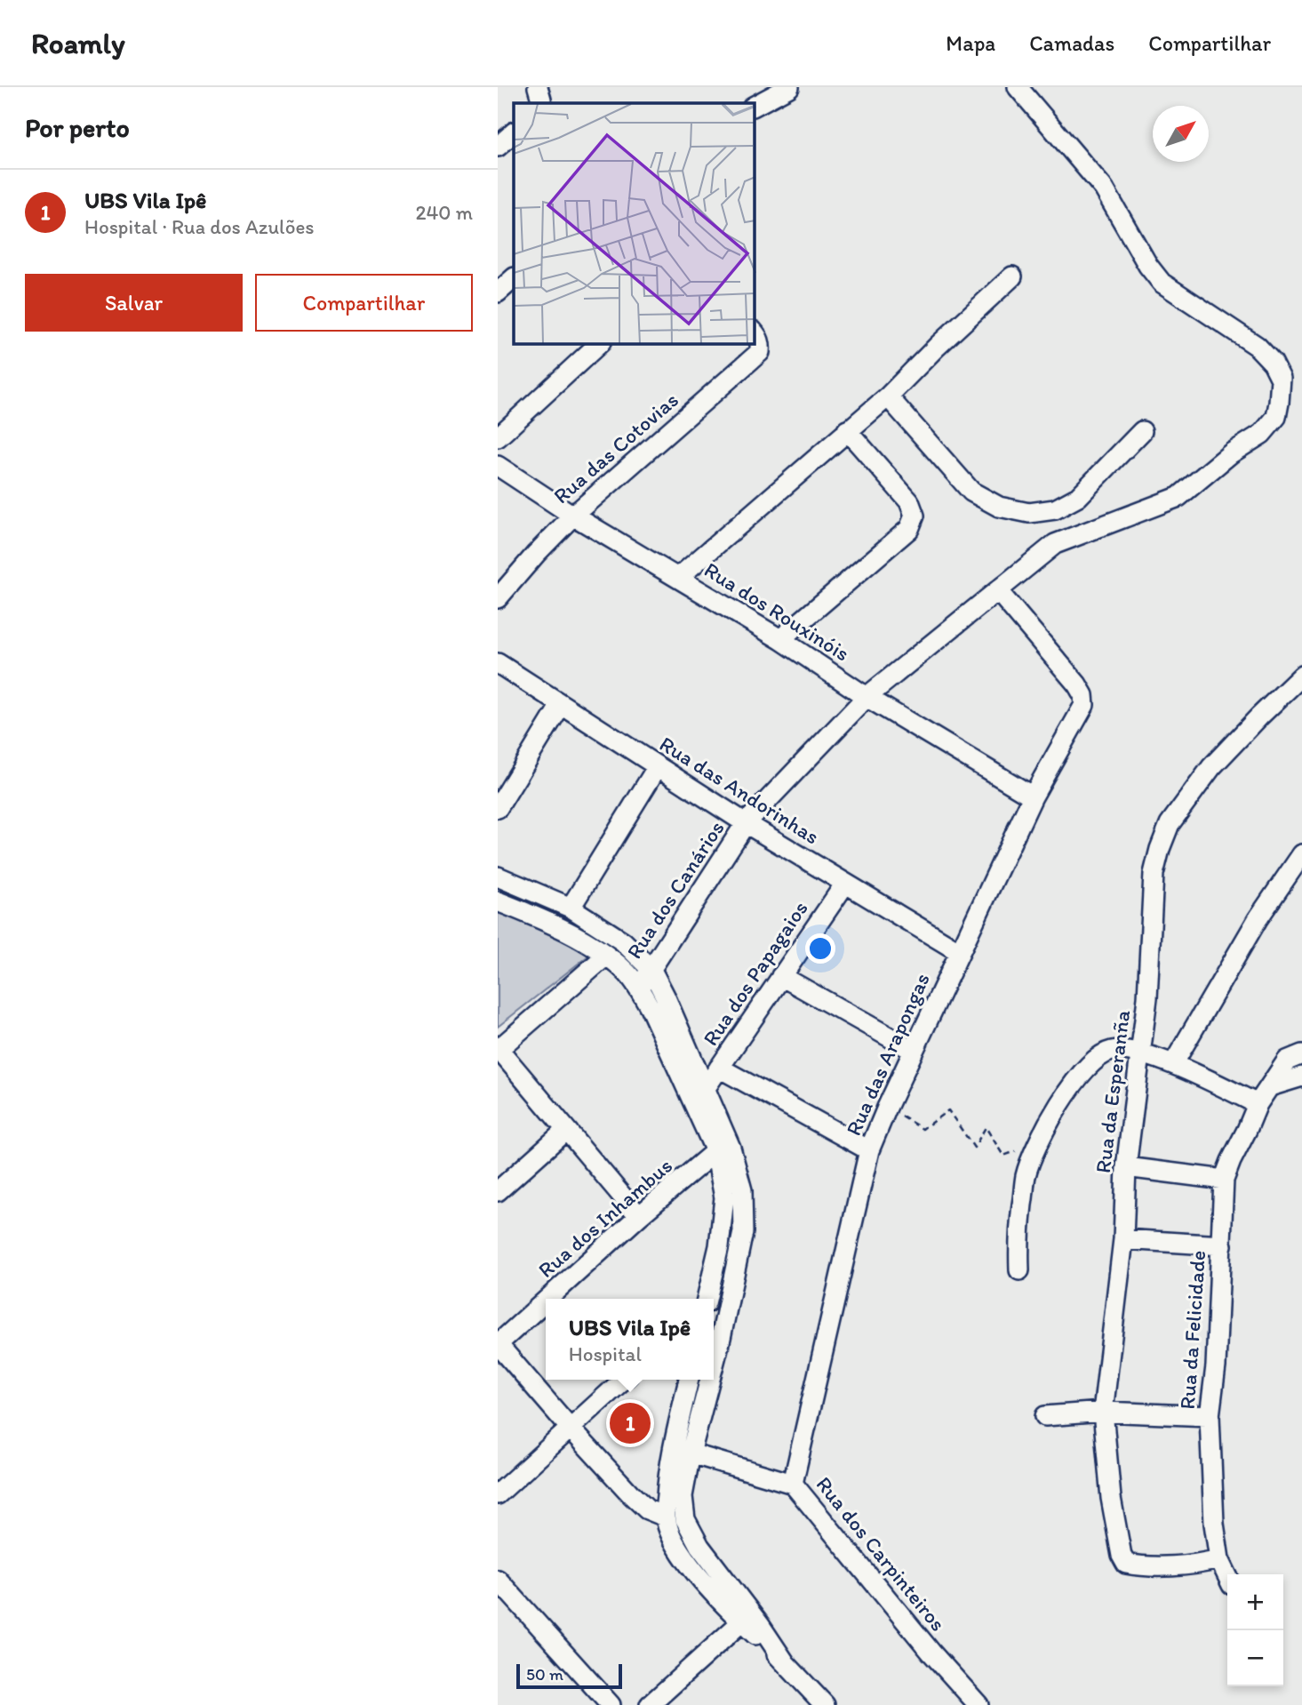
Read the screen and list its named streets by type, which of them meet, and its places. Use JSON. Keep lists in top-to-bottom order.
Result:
{
  "streets": {
    "street": [
      "Rua das Cotovias",
      "Rua dos Rouxinóis",
      "Rua das Andorinhas",
      "Rua dos Canários",
      "Rua dos Papagaios",
      "Rua das Arapongas",
      "Rua da Esperanña",
      "Rua dos Inhambus",
      "Rua da Felicidade",
      "Rua dos Carpinteiros"
    ]
  },
  "crossings": [
    ["Rua das Cotovias", "Rua dos Rouxinóis"],
    ["Rua dos Rouxinóis", "Rua dos Canários"],
    ["Rua dos Rouxinóis", "Rua das Arapongas"],
    ["Rua das Andorinhas", "Rua dos Canários"],
    ["Rua das Andorinhas", "Rua dos Papagaios"],
    ["Rua das Andorinhas", "Rua das Arapongas"],
    ["Rua dos Canários", "Rua das Arapongas"],
    ["Rua das Arapongas", "Rua dos Carpinteiros"],
    ["Rua da Esperanña", "Rua da Felicidade"]
  ],
  "scale_bar": "50 m",
  "north": "top right",
  "page": {
    "header": "Roamly",
    "nav": ["Mapa", "Camadas", "Compartilhar"],
    "heading": "Por perto",
    "list": [
      {
        "mark": "1",
        "name": "UBS Vila Ipê",
        "note": "Hospital · Rua dos Azulões",
        "value": "240 m"
      }
    ],
    "buttons": ["Salvar", "Compartilhar"],
    "popup": ["UBS Vila Ipê", "Hospital"],
    "pins": "1",
    "map_buttons": ["+", "−"],
    "scale": "50 m"
  }
}
